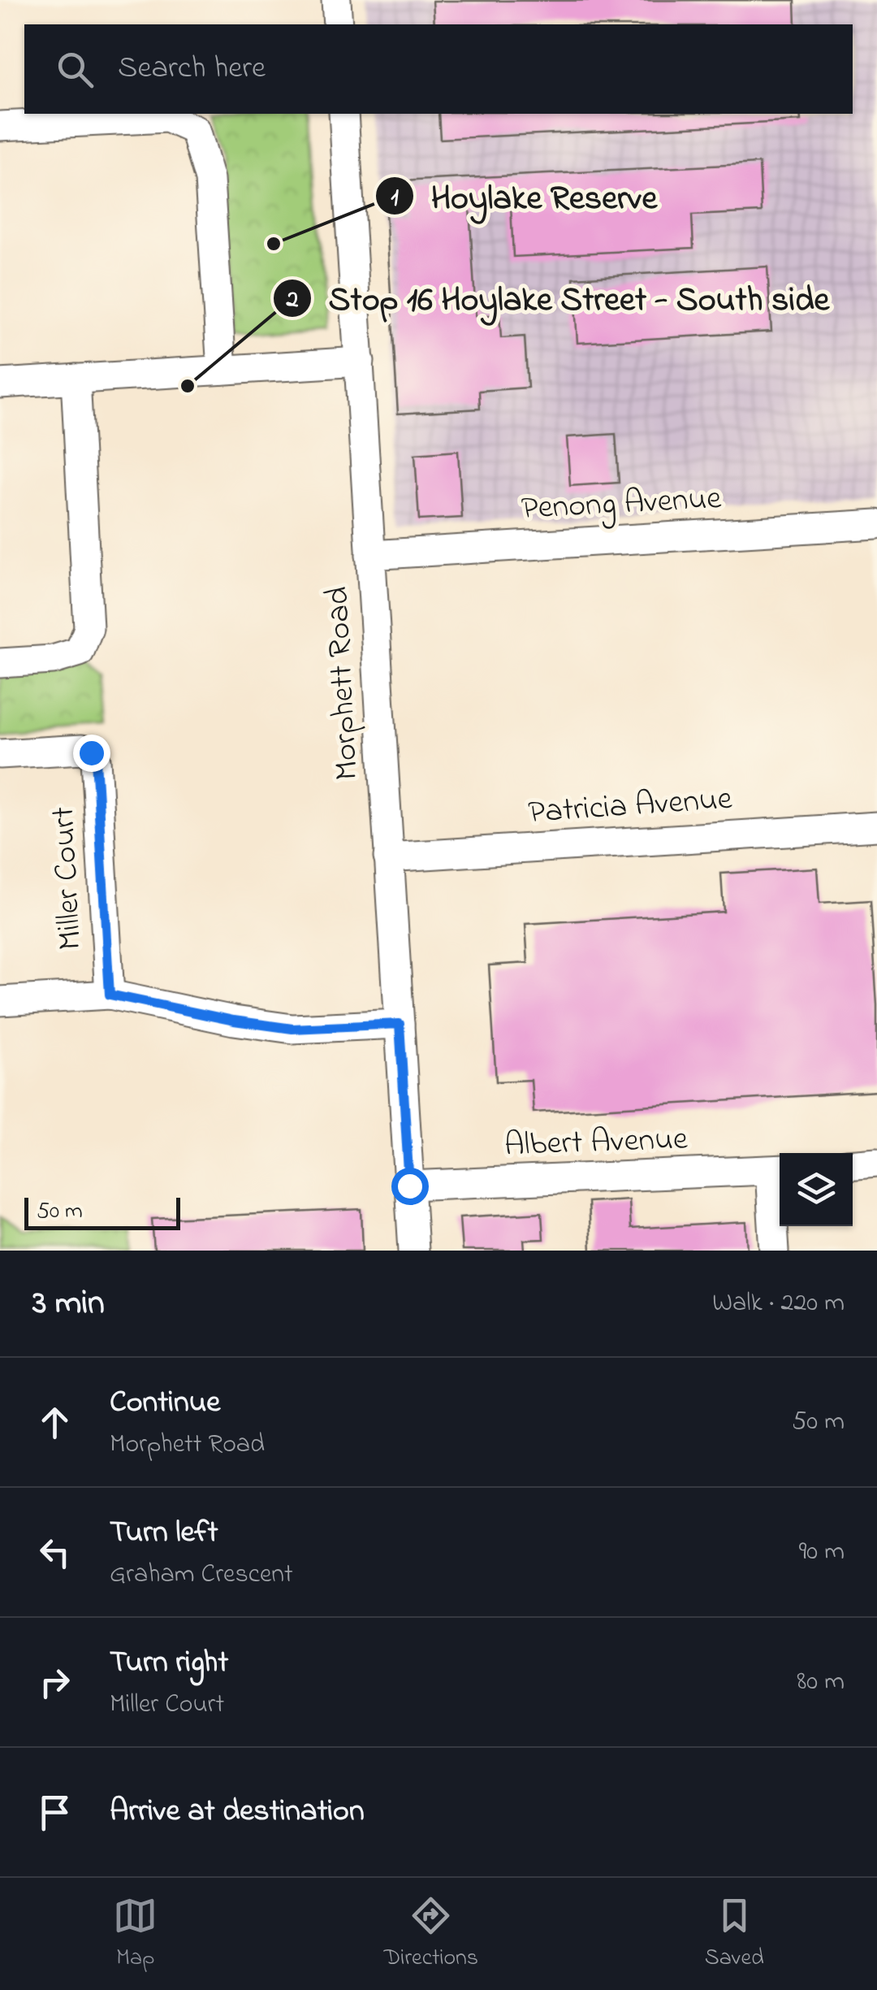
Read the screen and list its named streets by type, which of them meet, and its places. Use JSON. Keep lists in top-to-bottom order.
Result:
{
  "streets": {
    "street": [
      "Penong Avenue",
      "Morphett Road",
      "Patricia Avenue",
      "Miller Court",
      "Albert Avenue"
    ]
  },
  "crossings": [
    ["Penong Avenue", "Morphett Road"],
    ["Morphett Road", "Patricia Avenue"],
    ["Morphett Road", "Albert Avenue"]
  ],
  "places": ["Hoylake Reserve", "Stop 16 Hoylake Street - South side"],
  "scale_bar": "50 m",
  "page": {
    "search": "Search here",
    "scale": "50 m",
    "heading": ["3 min", "Walk · 220 m"],
    "list": [
      ["Continue", "Morphett Road", "50 m"],
      ["Turn left", "Graham Crescent", "90 m"],
      ["Turn right", "Miller Court", "80 m"],
      "Arrive at destination"
    ],
    "nav": ["Map", "Directions", "Saved"]
  }
}
